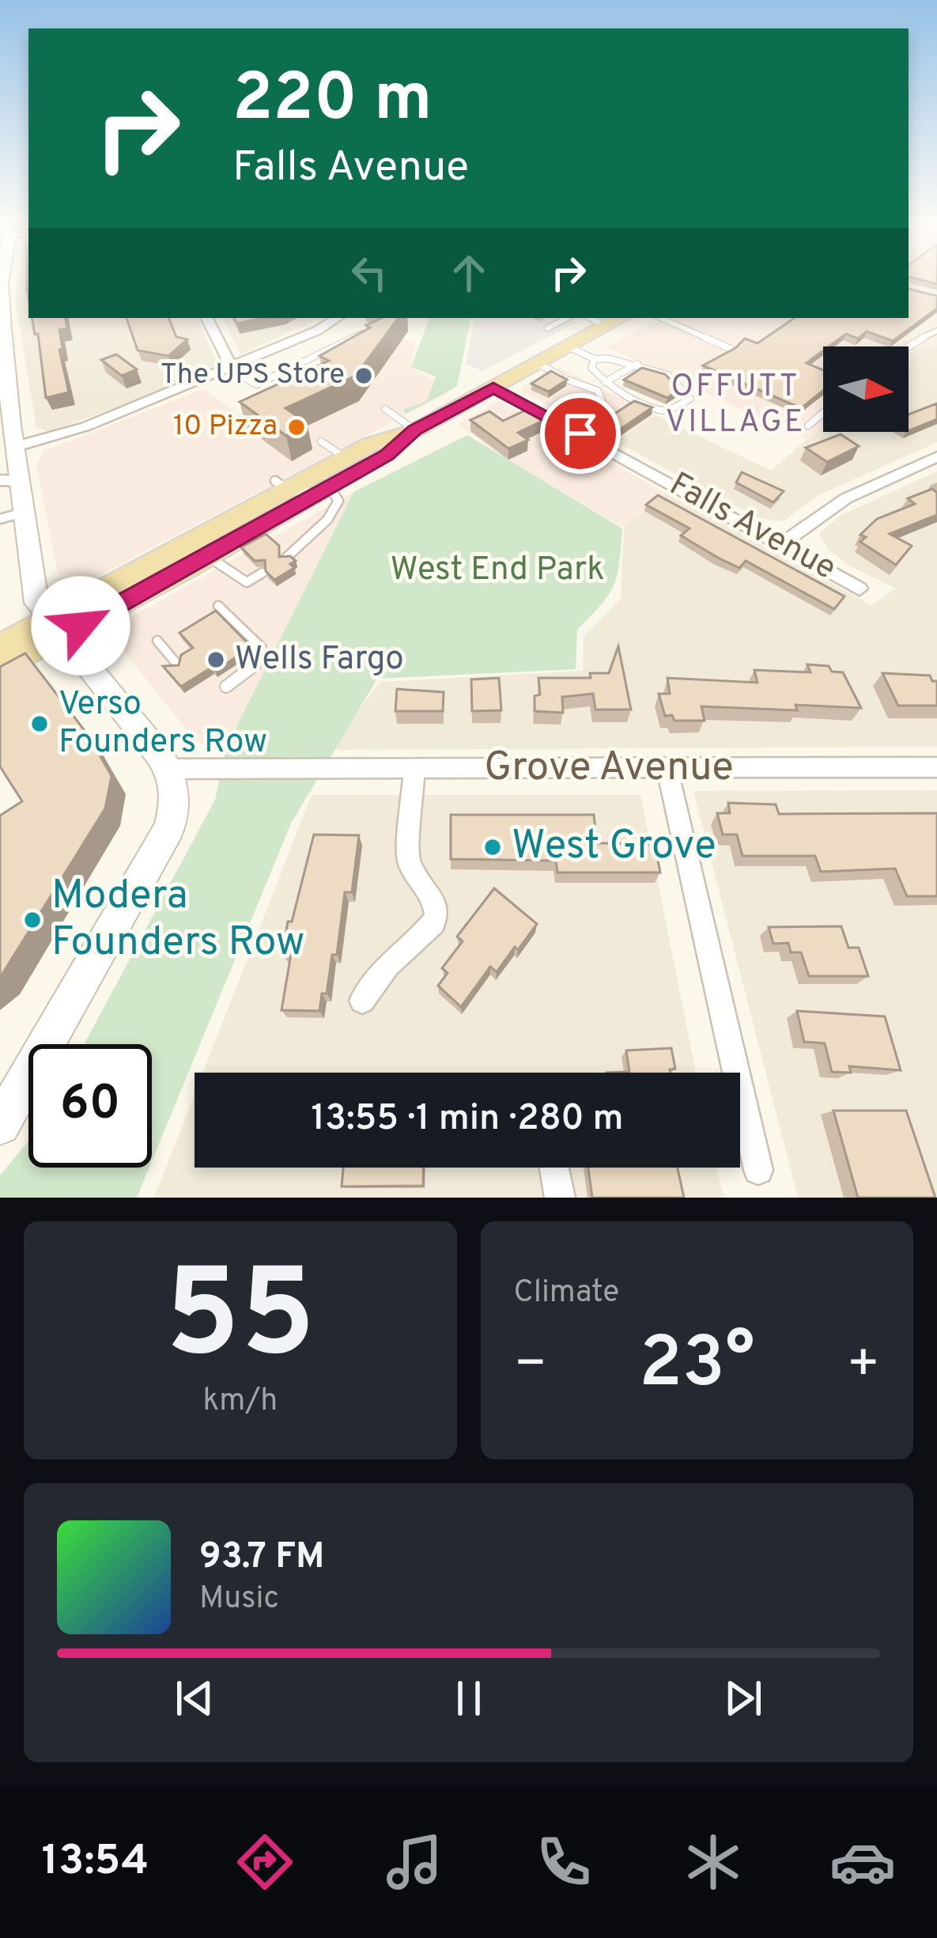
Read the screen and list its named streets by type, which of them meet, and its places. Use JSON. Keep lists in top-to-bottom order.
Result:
{
  "streets": {
    "street": ["Falls Avenue", "Grove Avenue"]
  },
  "districts": ["OFFUTT VILLAGE"],
  "parks": ["West End Park"],
  "places": [
    "The UPS Store",
    "10 Pizza",
    "Wells Fargo",
    "Verso Founders Row",
    "West Grove",
    "Modera Founders Row"
  ],
  "north": "right",
  "page": {
    "turn": ["220 m", "Falls Avenue"],
    "limit": "60",
    "trip": "13:55 · 1 min · 280 m",
    "tile": [
      ["55", "km/h"],
      "Climate"
    ],
    "heat": ["−", "23°", "+"],
    "song": ["93.7 FM", "Music"],
    "tabs": "13:54"
  }
}
